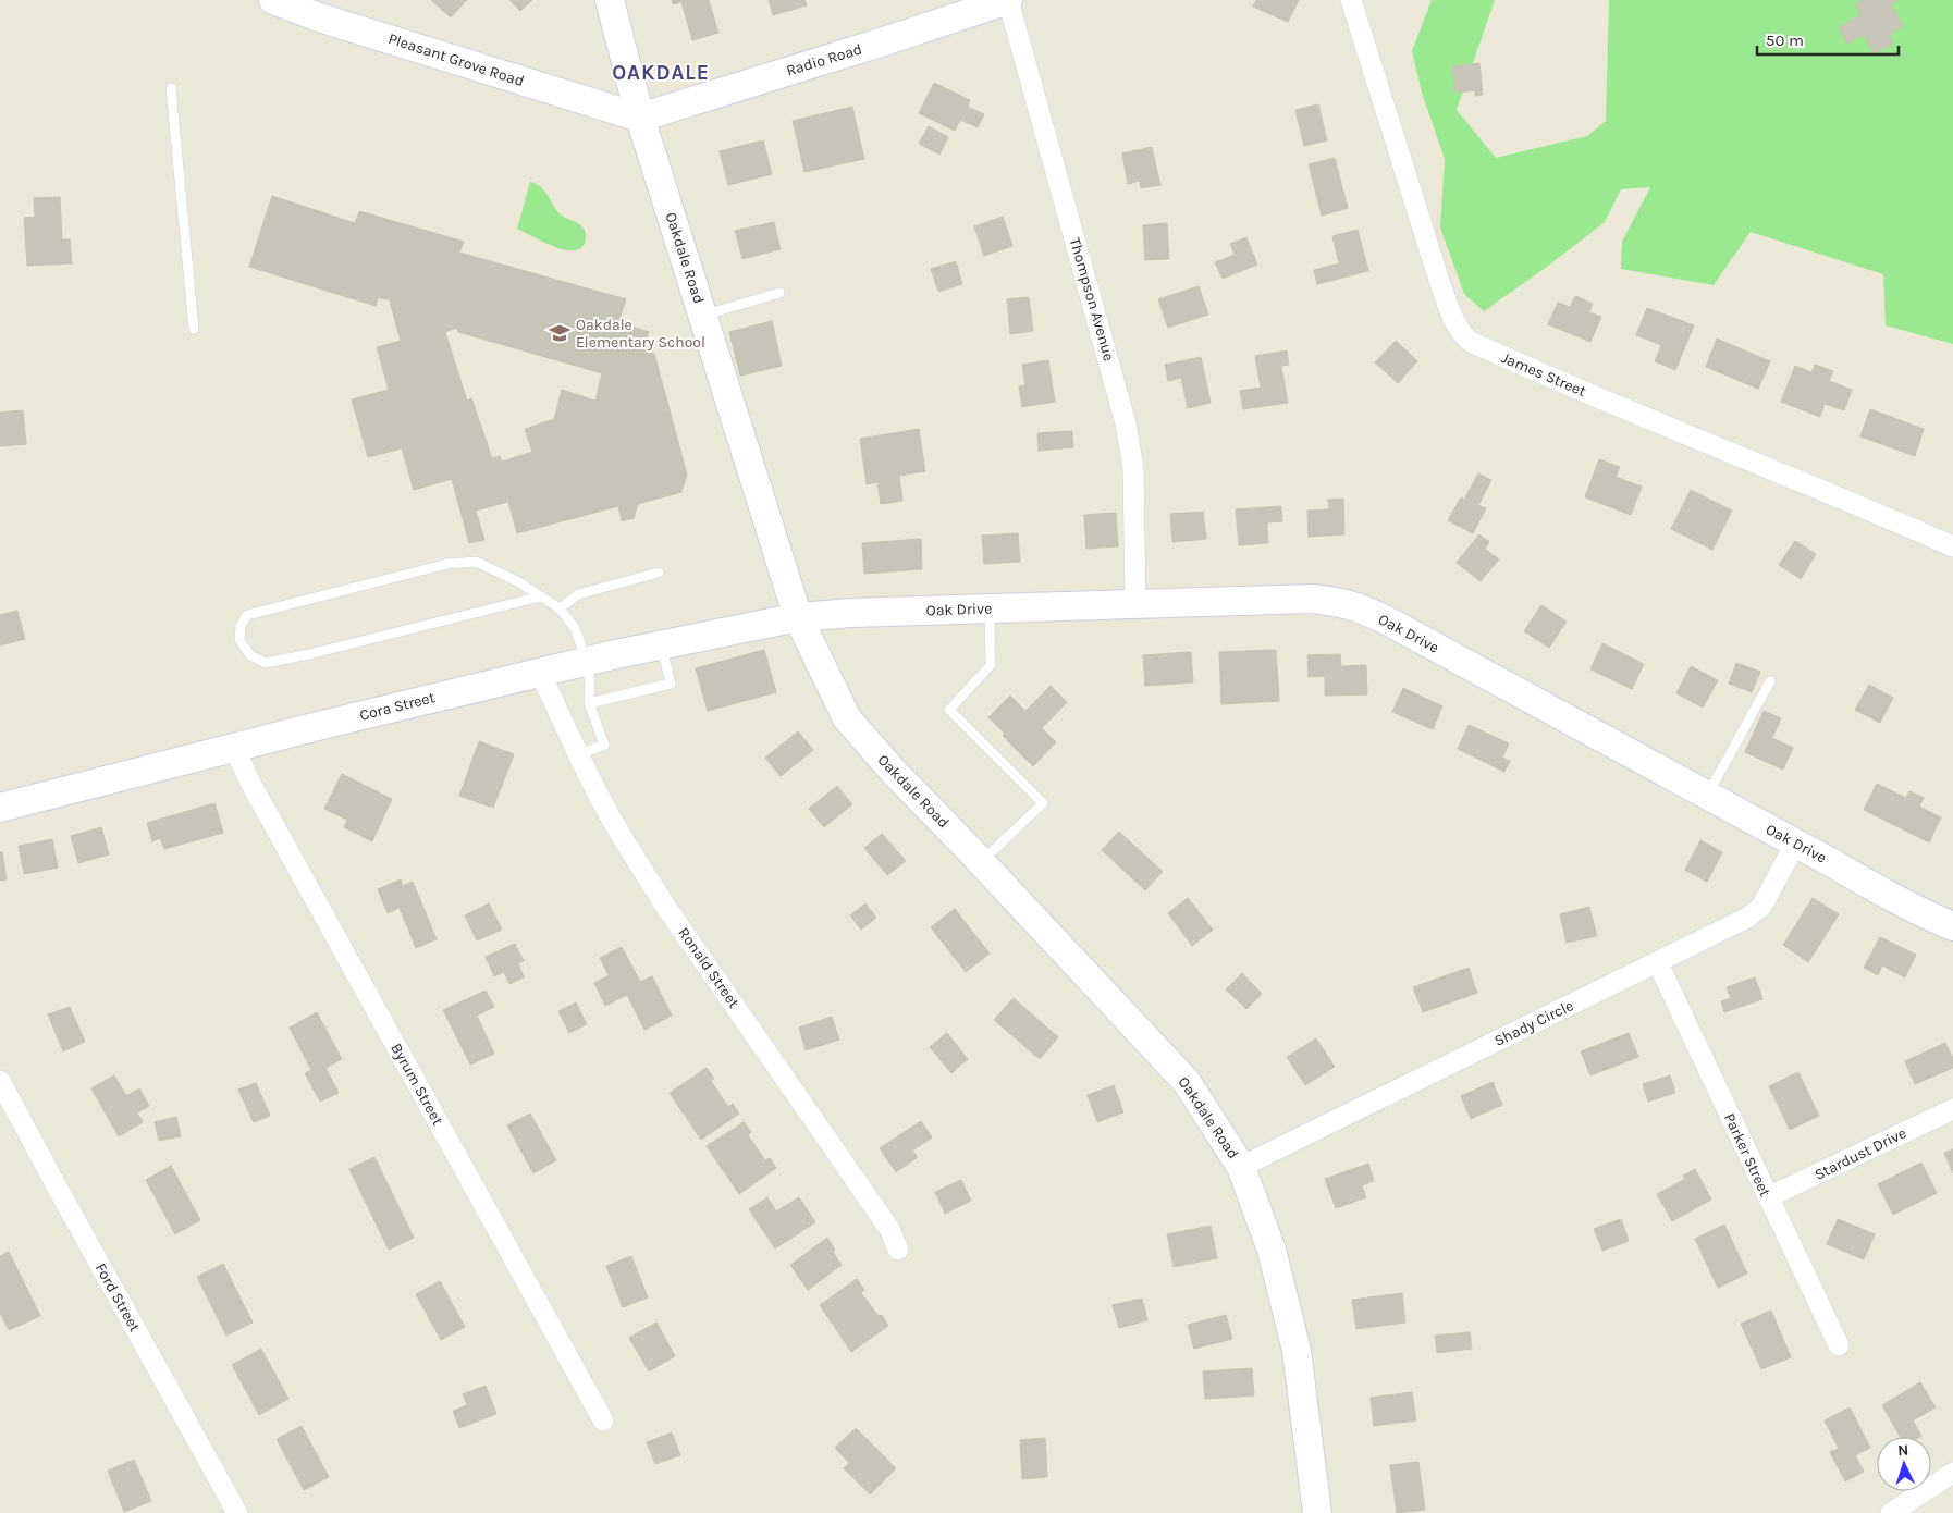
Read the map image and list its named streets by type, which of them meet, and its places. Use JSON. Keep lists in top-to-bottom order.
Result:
{
  "streets": {
    "street": [
      "Pleasant Grove Road",
      "Radio Road",
      "Oakdale Road",
      "Thompson Avenue",
      "James Street",
      "Oak Drive",
      "Cora Street",
      "Ronald Street",
      "Shady Circle",
      "Byrum Street",
      "Stardust Drive",
      "Parker Street",
      "Ford Street"
    ]
  },
  "crossings": [
    ["Pleasant Grove Road", "Radio Road"],
    ["Pleasant Grove Road", "Oakdale Road"],
    ["Radio Road", "Oakdale Road"],
    ["Radio Road", "Thompson Avenue"],
    ["Oakdale Road", "Oak Drive"],
    ["Oakdale Road", "Cora Street"],
    ["Oakdale Road", "Shady Circle"],
    ["Thompson Avenue", "Oak Drive"],
    ["Oak Drive", "Cora Street"],
    ["Oak Drive", "Shady Circle"],
    ["Cora Street", "Ronald Street"],
    ["Cora Street", "Byrum Street"],
    ["Shady Circle", "Parker Street"],
    ["Stardust Drive", "Parker Street"]
  ],
  "districts": ["OAKDALE"],
  "places": {
    "school or university": ["Oakdale Elementary School"]
  },
  "scale_bar": "50 m",
  "north": "top"
}
